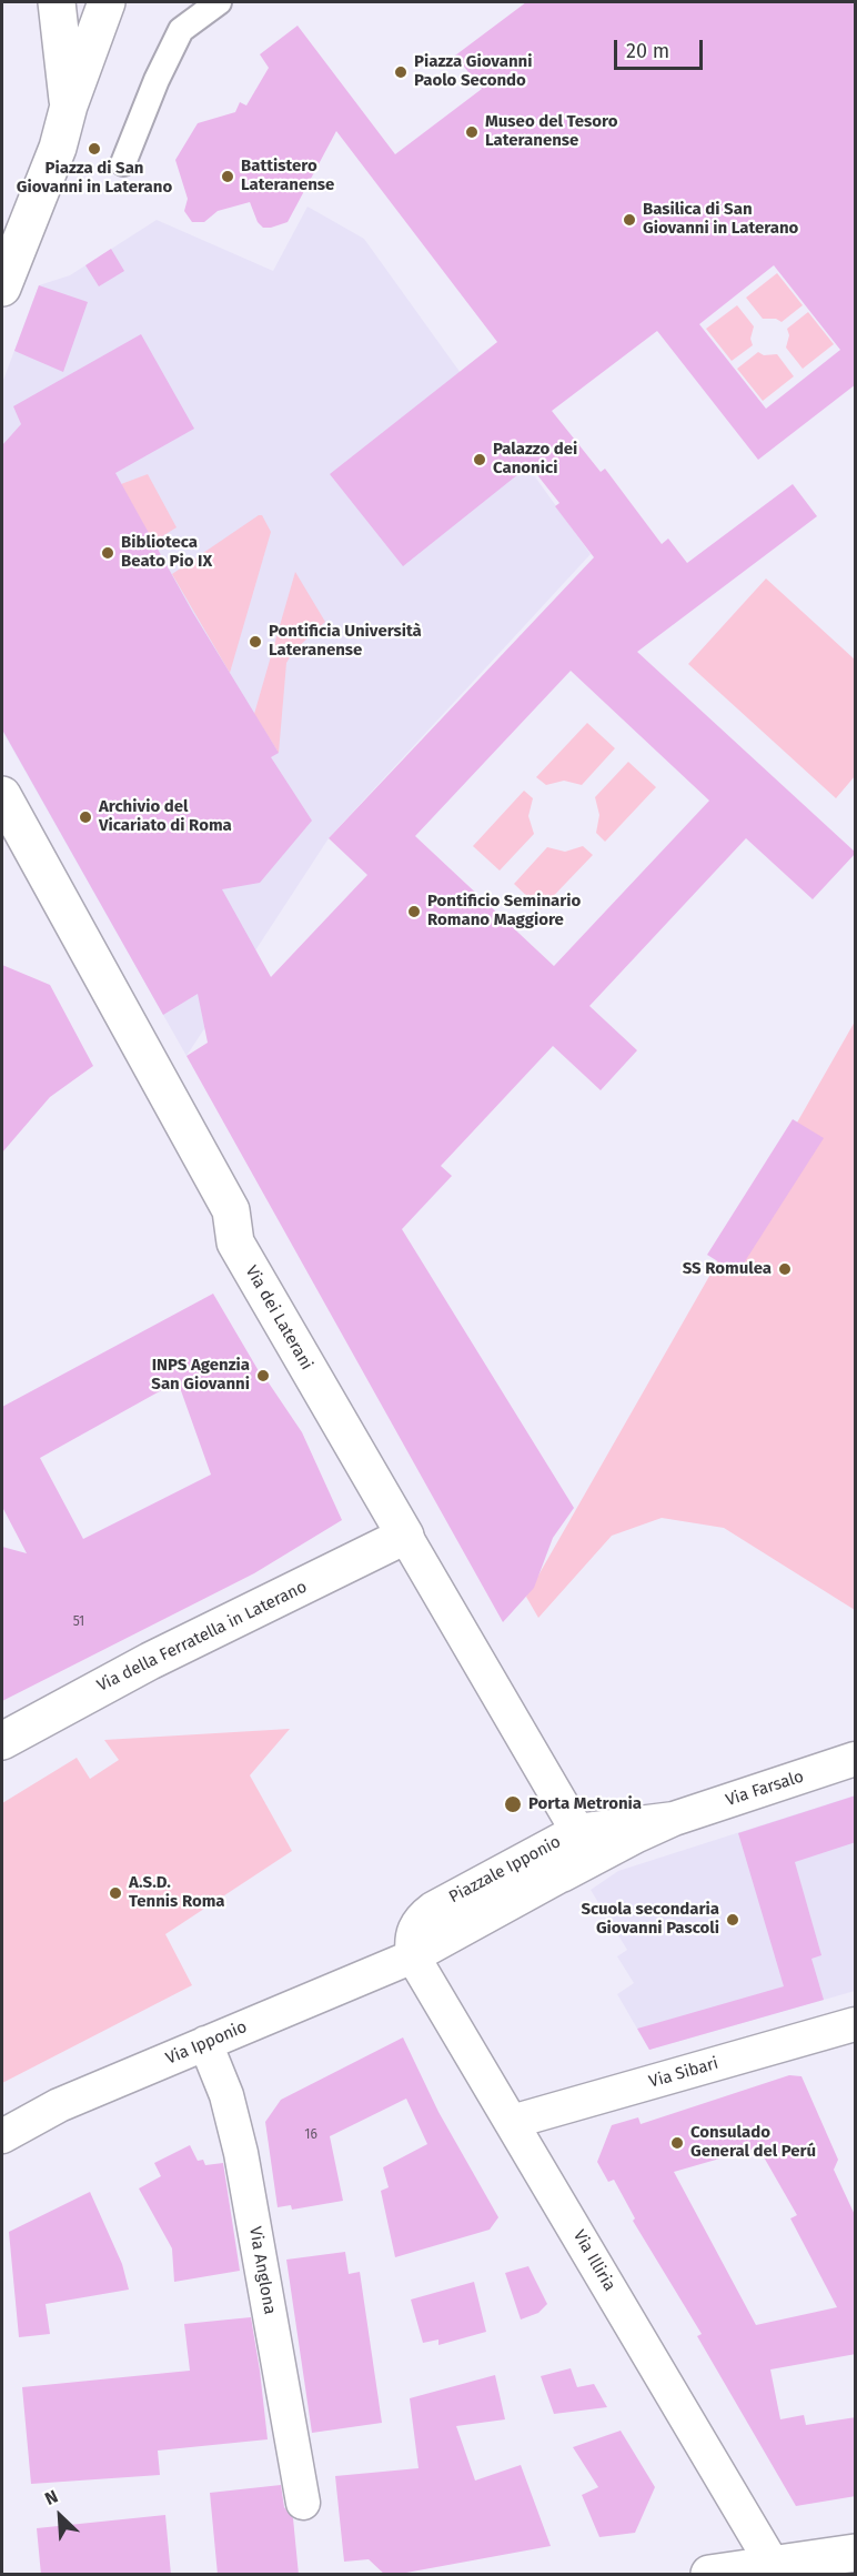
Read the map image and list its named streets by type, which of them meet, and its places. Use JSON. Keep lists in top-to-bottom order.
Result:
{
  "streets": {
    "main road": ["Via dei Laterani", "Via della Ferratella in Laterano"],
    "street": [
      "Via Farsalo",
      "Piazzale Ipponio",
      "Via Ipponio",
      "Via Sibari",
      "Via Illiria",
      "Via Anglona"
    ]
  },
  "crossings": [
    ["Via dei Laterani", "Via della Ferratella in Laterano"],
    ["Via dei Laterani", "Via Farsalo"],
    ["Via dei Laterani", "Piazzale Ipponio"],
    ["Via Farsalo", "Piazzale Ipponio"],
    ["Piazzale Ipponio", "Via Ipponio"],
    ["Piazzale Ipponio", "Via Illiria"],
    ["Via Ipponio", "Via Illiria"],
    ["Via Ipponio", "Via Anglona"],
    ["Via Sibari", "Via Illiria"]
  ],
  "places": [
    "Piazza Giovanni Paolo Secondo",
    "Museo del Tesoro Lateranense",
    "Piazza di San Giovanni in Laterano",
    "Battistero Lateranense",
    "Basilica di San Giovanni in Laterano",
    "Palazzo dei Canonici",
    "Biblioteca Beato Pio IX",
    "Pontificia Università Lateranense",
    "Archivio del Vicariato di Roma",
    "Pontificio Seminario Romano Maggiore",
    "SS Romulea",
    "INPS Agenzia San Giovanni",
    "Porta Metronia",
    "A.S.D. Tennis Roma",
    "Scuola secondaria Giovanni Pascoli",
    "Consulado General del Perú"
  ],
  "house_numbers": ["51", "16"],
  "scale_bar": "20 m",
  "north": "top left"
}
